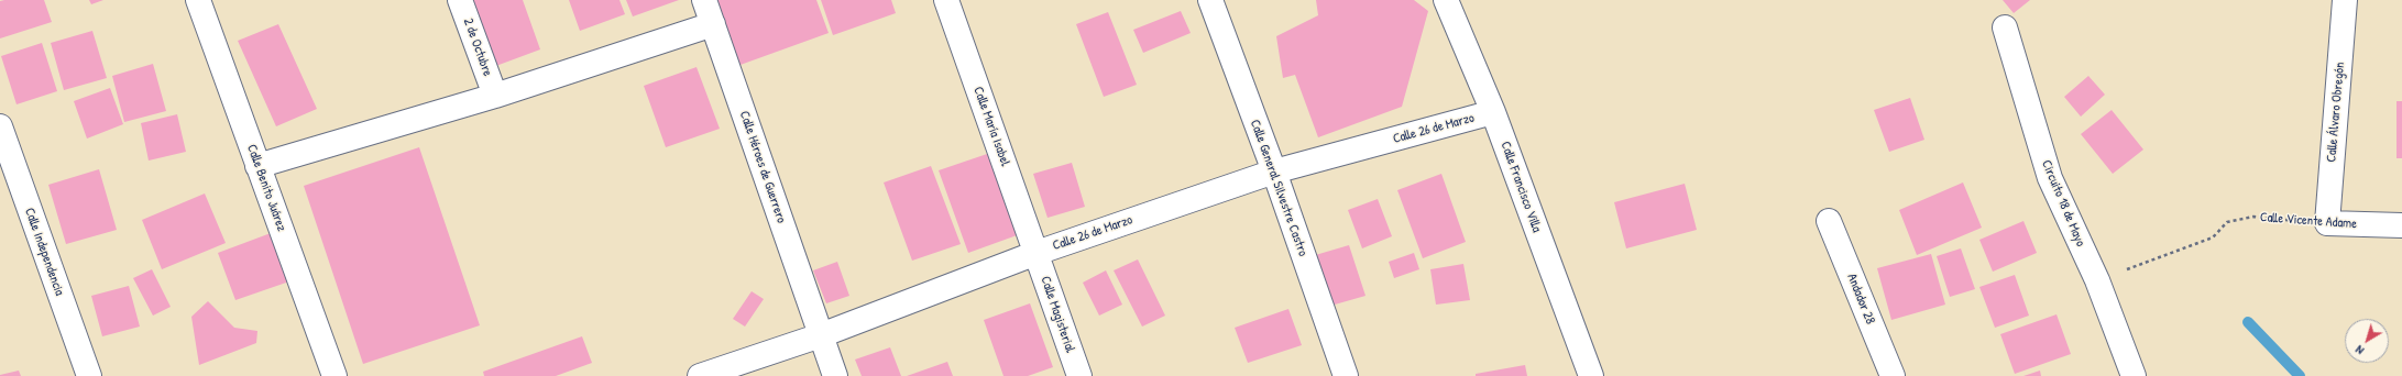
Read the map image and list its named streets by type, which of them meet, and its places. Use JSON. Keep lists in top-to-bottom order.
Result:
{
  "streets": {
    "street": [
      "2 de Octubre",
      "Calle Álvaro Obregón",
      "Calle María Isabel",
      "Calle 26 de Marzo",
      "Calle Héroes de Guerrero",
      "Calle Francisco Villa",
      "Calle Benito Juárez",
      "Calle General Silvestre Castro",
      "Circuito 18 de Mayo",
      "Calle Vicente Adame",
      "Calle Independencia",
      "Andador 28",
      "Calle Magisterial"
    ]
  },
  "crossings": [
    ["Calle Álvaro Obregón", "Calle Vicente Adame"],
    ["Calle María Isabel", "Calle 26 de Marzo"],
    ["Calle María Isabel", "Calle Magisterial"],
    ["Calle 26 de Marzo", "Calle Héroes de Guerrero"],
    ["Calle 26 de Marzo", "Calle Francisco Villa"],
    ["Calle 26 de Marzo", "Calle General Silvestre Castro"],
    ["Calle 26 de Marzo", "Calle Magisterial"],
    ["Circuito 18 de Mayo", "Calle Vicente Adame"]
  ],
  "north": "bottom left"
}
